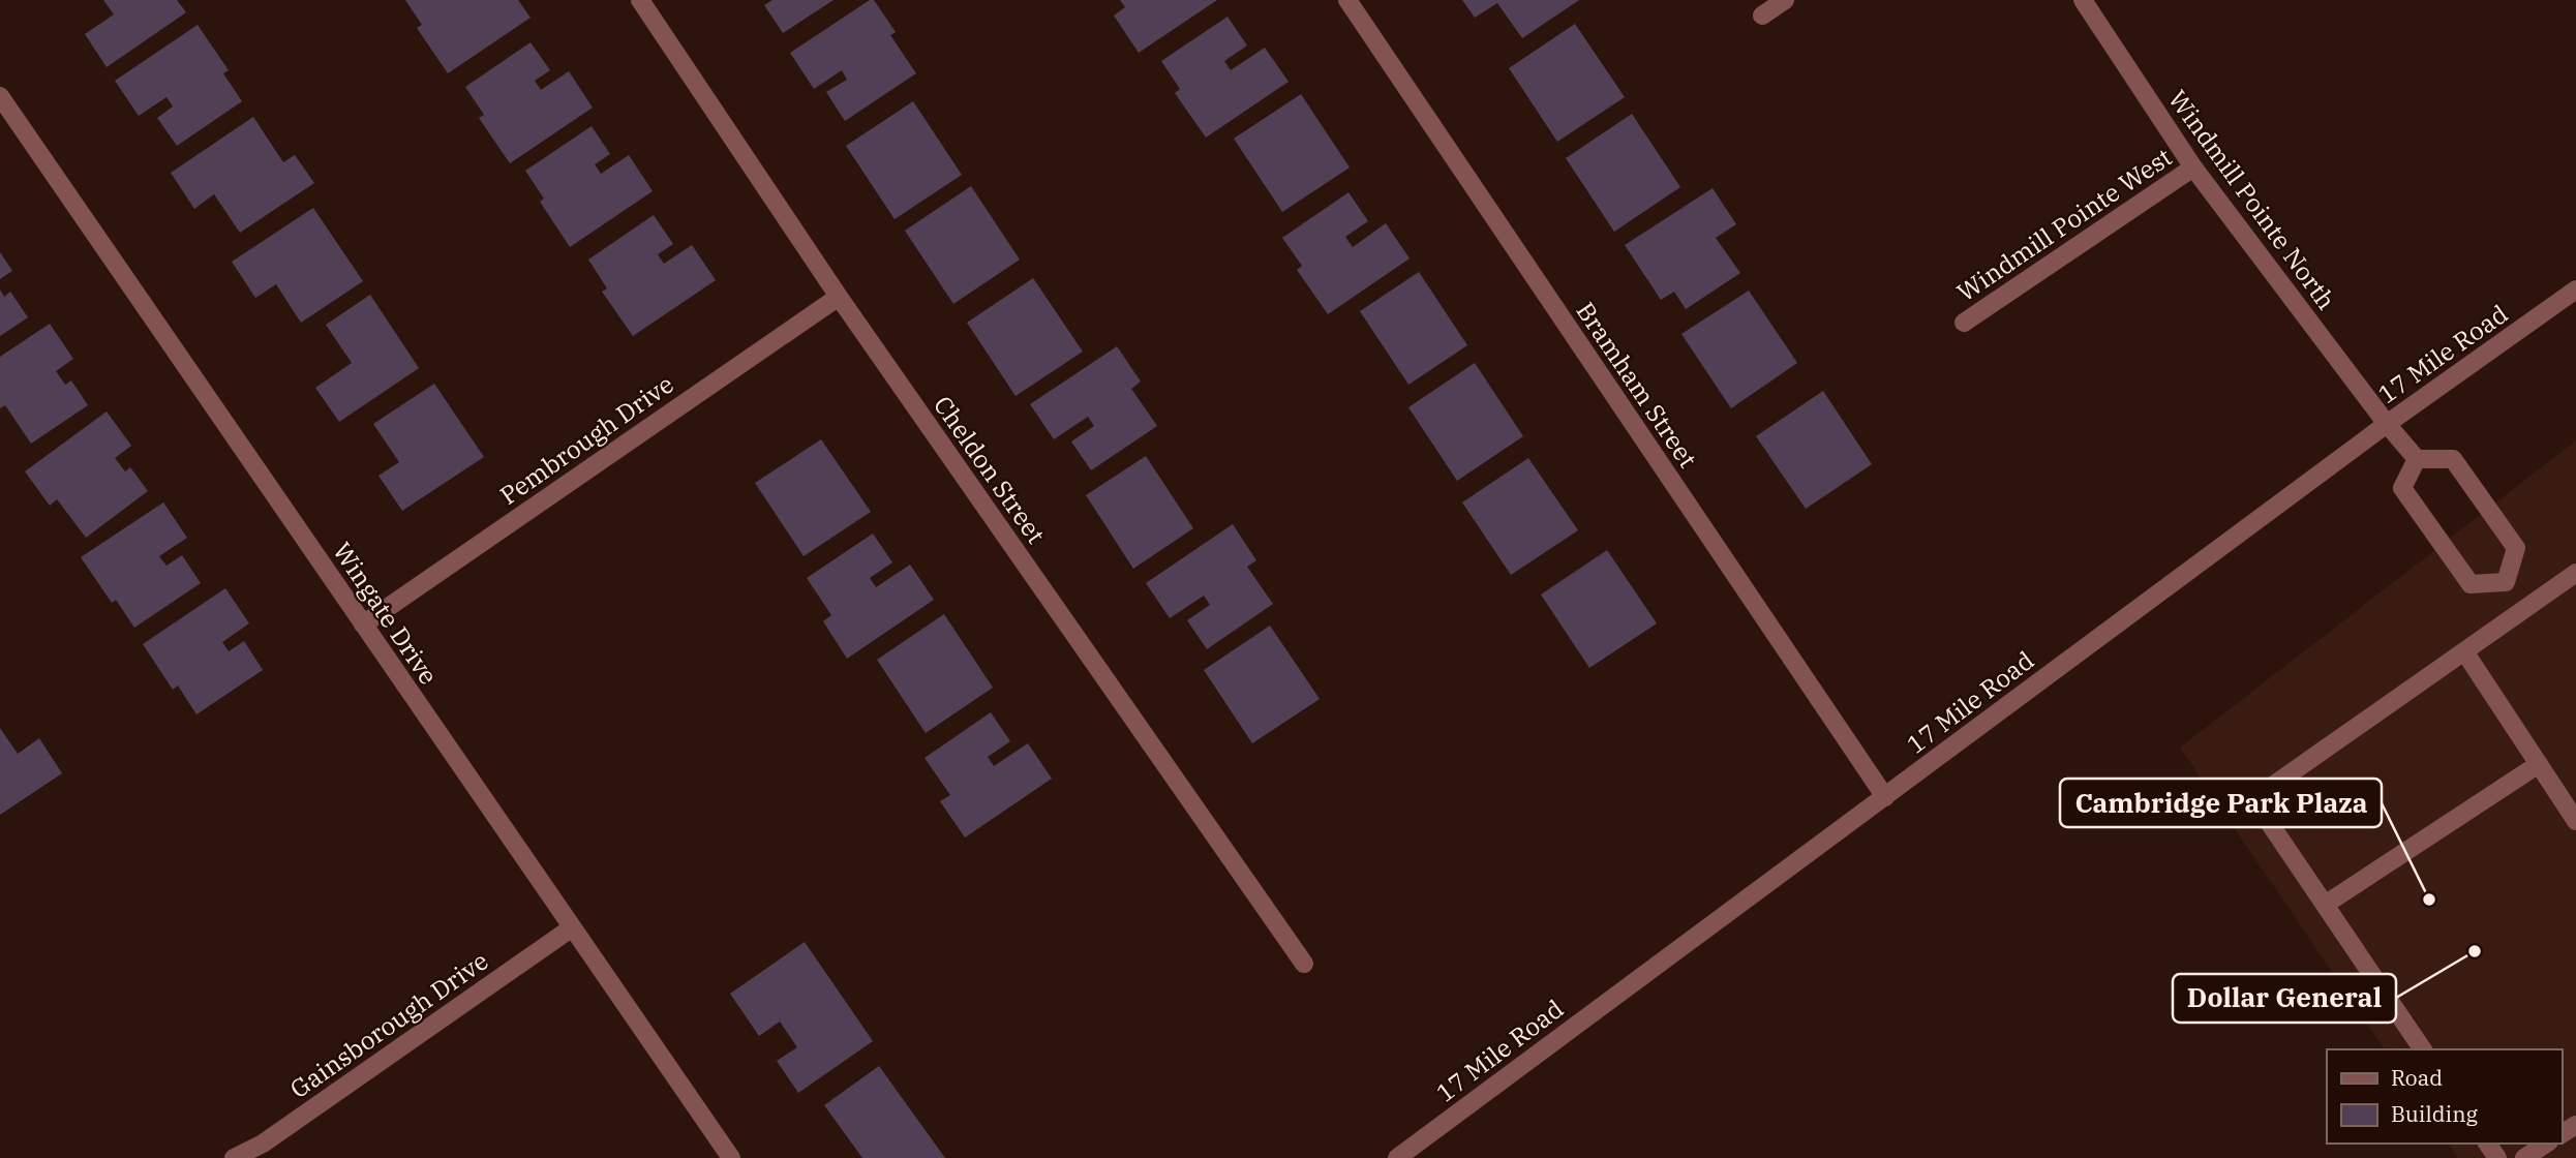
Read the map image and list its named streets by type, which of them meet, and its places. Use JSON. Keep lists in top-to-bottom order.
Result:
{
  "streets": {
    "street": [
      "Windmill Pointe North",
      "Windmill Pointe West",
      "17 Mile Road",
      "Bramham Street",
      "Pembrough Drive",
      "Cheldon Street",
      "Wingate Drive",
      "Gainsborough Drive"
    ]
  },
  "crossings": [
    ["Windmill Pointe North", "Windmill Pointe West"],
    ["Windmill Pointe North", "17 Mile Road"],
    ["17 Mile Road", "Bramham Street"],
    ["Pembrough Drive", "Cheldon Street"],
    ["Pembrough Drive", "Wingate Drive"],
    ["Wingate Drive", "Gainsborough Drive"]
  ],
  "places": ["Cambridge Park Plaza", "Dollar General"],
  "legend": ["Road", "Building"]
}
